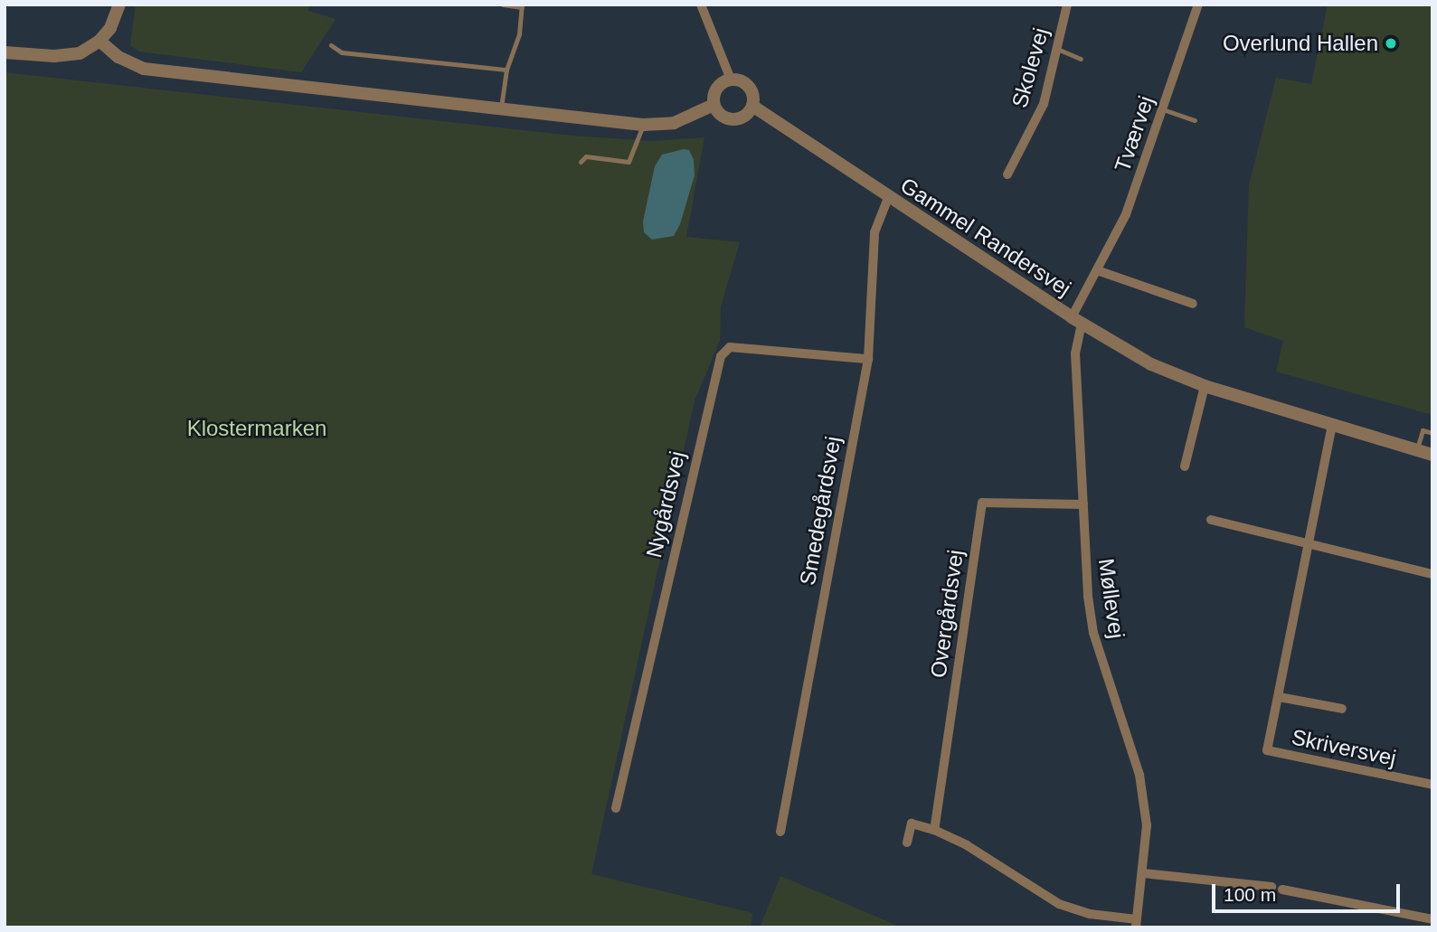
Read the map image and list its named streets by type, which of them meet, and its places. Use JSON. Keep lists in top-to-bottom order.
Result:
{
  "streets": {
    "street": [
      "Skolevej",
      "Tværvej",
      "Gammel Randersvej",
      "Nygårdsvej",
      "Smedegårdsvej",
      "Møllevej",
      "Overgårdsvej",
      "Skriversvej"
    ]
  },
  "crossings": [
    ["Tværvej", "Gammel Randersvej"],
    ["Tværvej", "Møllevej"],
    ["Gammel Randersvej", "Smedegårdsvej"],
    ["Gammel Randersvej", "Møllevej"],
    ["Gammel Randersvej", "Skriversvej"],
    ["Nygårdsvej", "Smedegårdsvej"],
    ["Møllevej", "Overgårdsvej"]
  ],
  "parks": ["Klostermarken"],
  "places": ["Overlund Hallen"],
  "scale_bar": "100 m"
}
